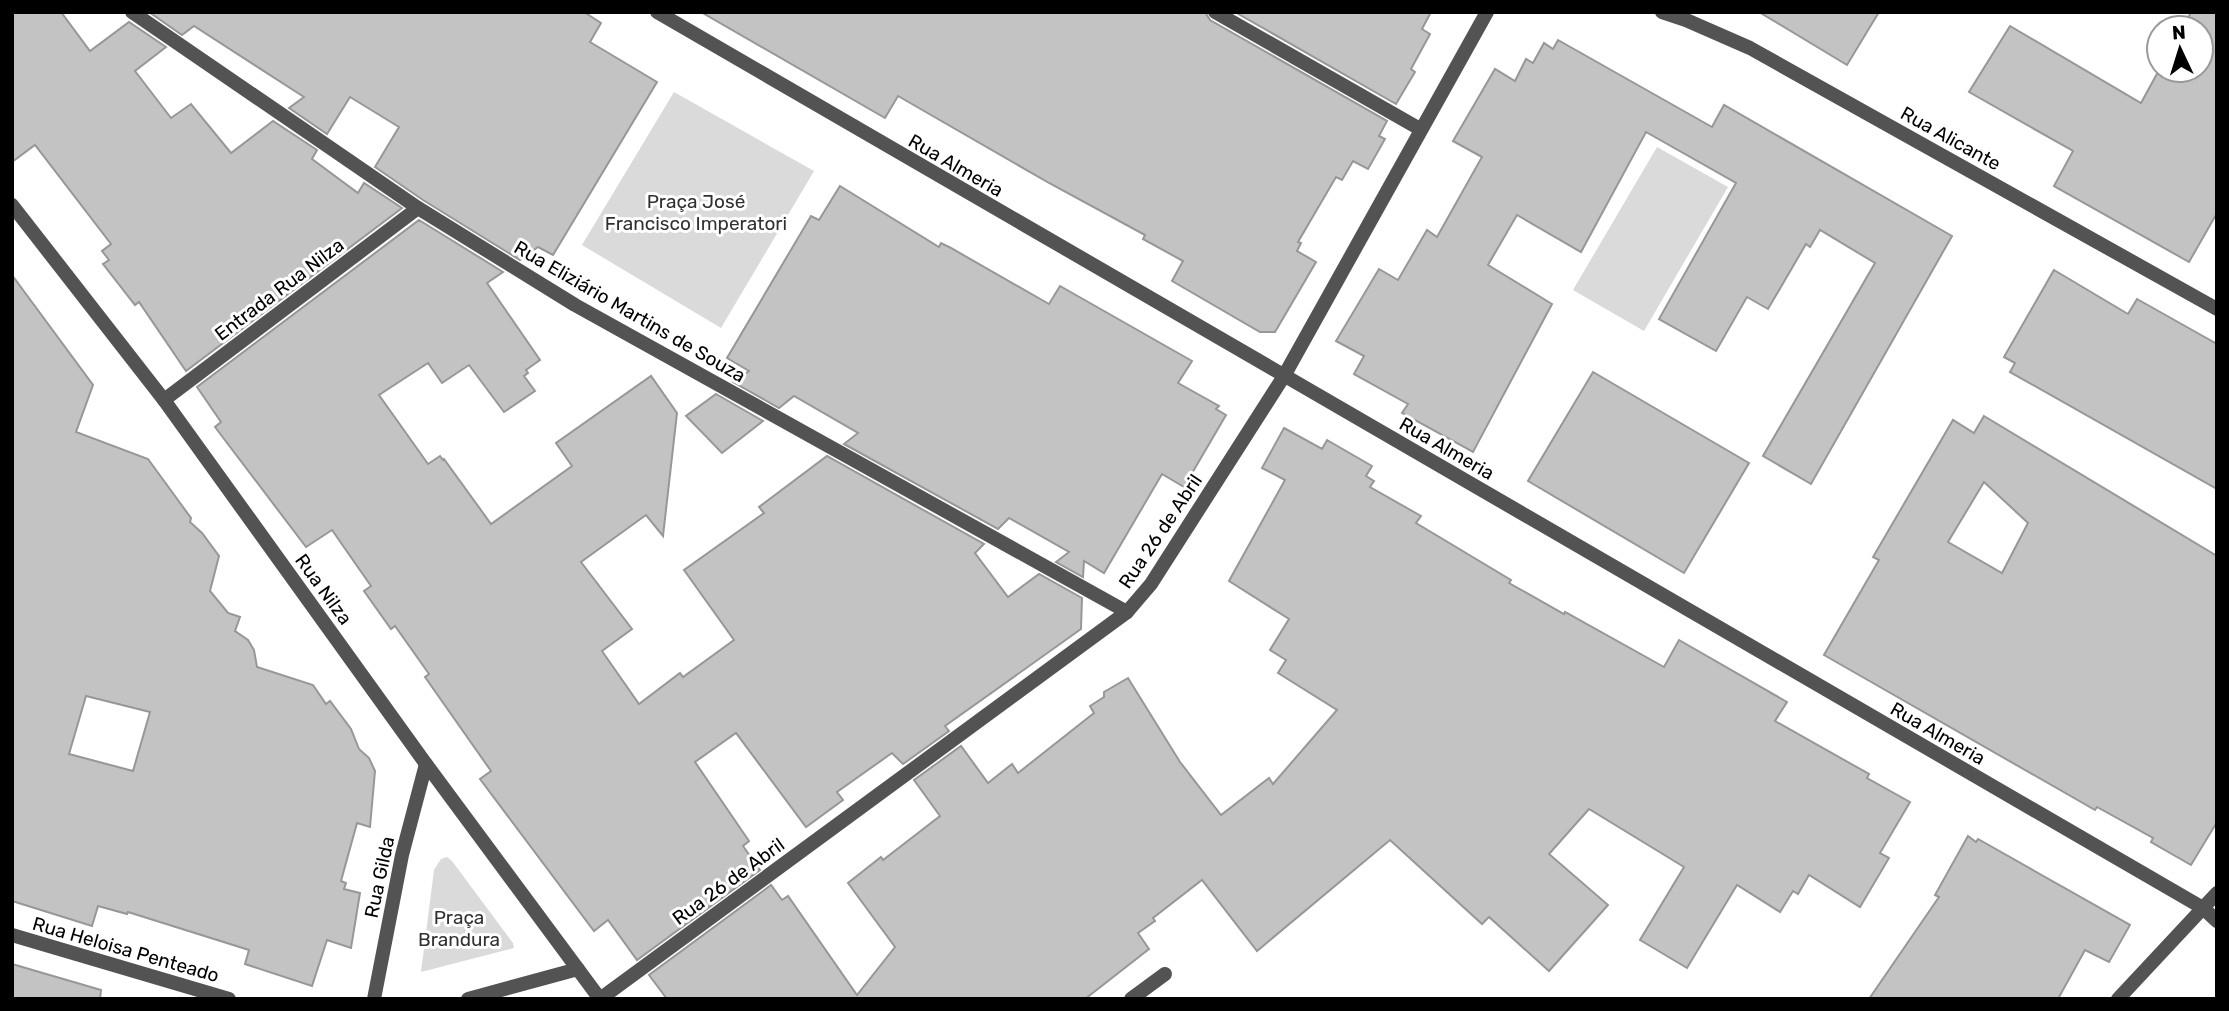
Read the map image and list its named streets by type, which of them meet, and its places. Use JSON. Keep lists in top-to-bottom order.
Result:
{
  "streets": {
    "street": [
      "Rua Alicante",
      "Rua Almeria",
      "Entrada Rua Nilza",
      "Rua Eliziário Martins de Souza",
      "Rua 26 de Abril",
      "Rua Nilza",
      "Rua Gilda",
      "Rua Heloisa Penteado"
    ]
  },
  "crossings": [
    ["Rua Almeria", "Rua 26 de Abril"],
    ["Entrada Rua Nilza", "Rua Eliziário Martins de Souza"],
    ["Entrada Rua Nilza", "Rua Nilza"],
    ["Rua Eliziário Martins de Souza", "Rua 26 de Abril"],
    ["Rua 26 de Abril", "Rua Nilza"],
    ["Rua Nilza", "Rua Gilda"]
  ],
  "parks": ["Praça José Francisco Imperatori", "Praça Brandura"],
  "north": "top"
}
